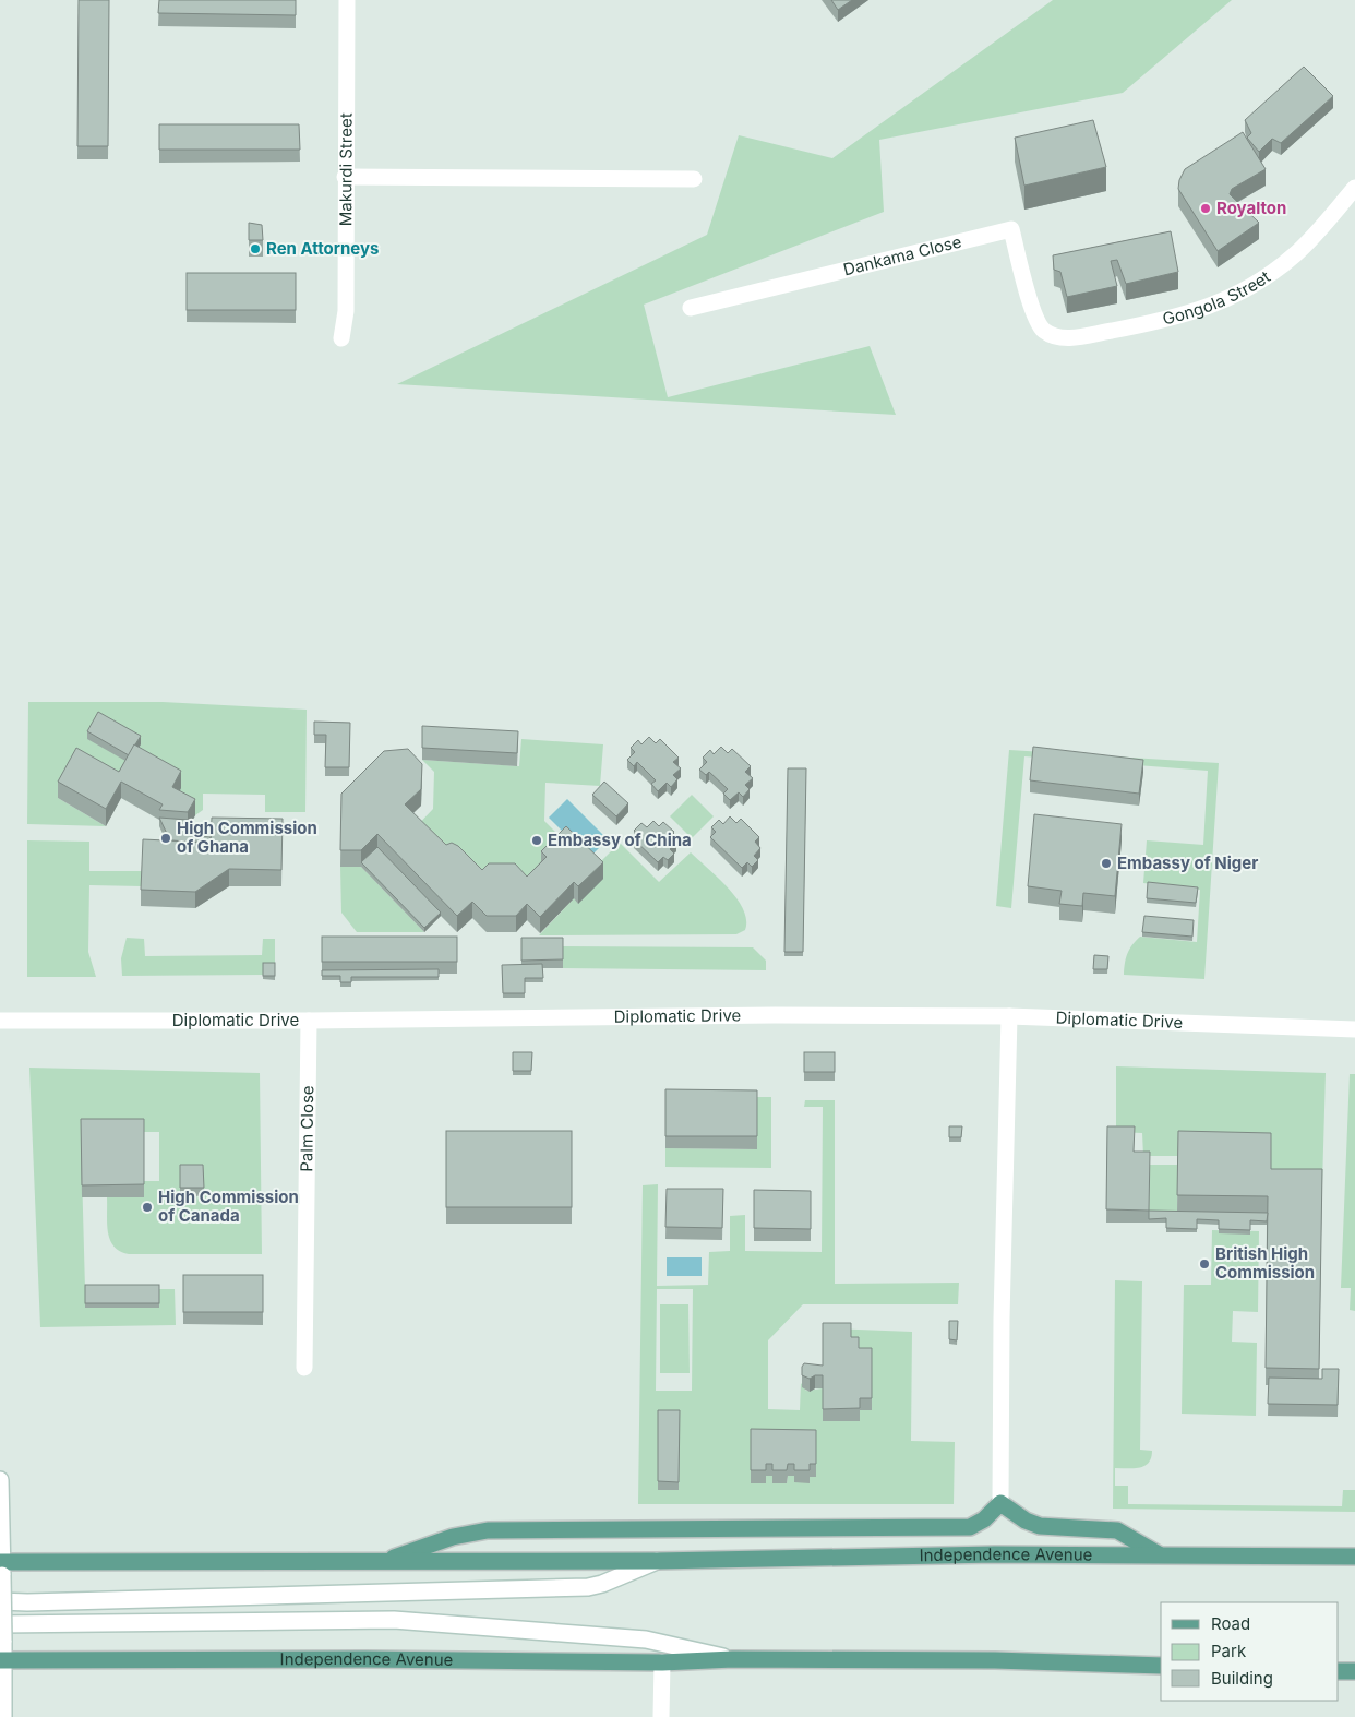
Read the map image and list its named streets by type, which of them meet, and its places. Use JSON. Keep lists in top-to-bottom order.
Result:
{
  "streets": {
    "main road": ["Independence Avenue"],
    "street": [
      "Makurdi Street",
      "Dankama Close",
      "Gongola Street",
      "Diplomatic Drive",
      "Palm Close"
    ]
  },
  "crossings": [
    ["Dankama Close", "Gongola Street"],
    ["Diplomatic Drive", "Palm Close"]
  ],
  "places": [
    "Royalton",
    "Ren Attorneys",
    "High Commission of Ghana",
    "Embassy of China",
    "Embassy of Niger",
    "High Commission of Canada",
    "British High Commission"
  ],
  "legend": ["Road", "Park", "Building"]
}
